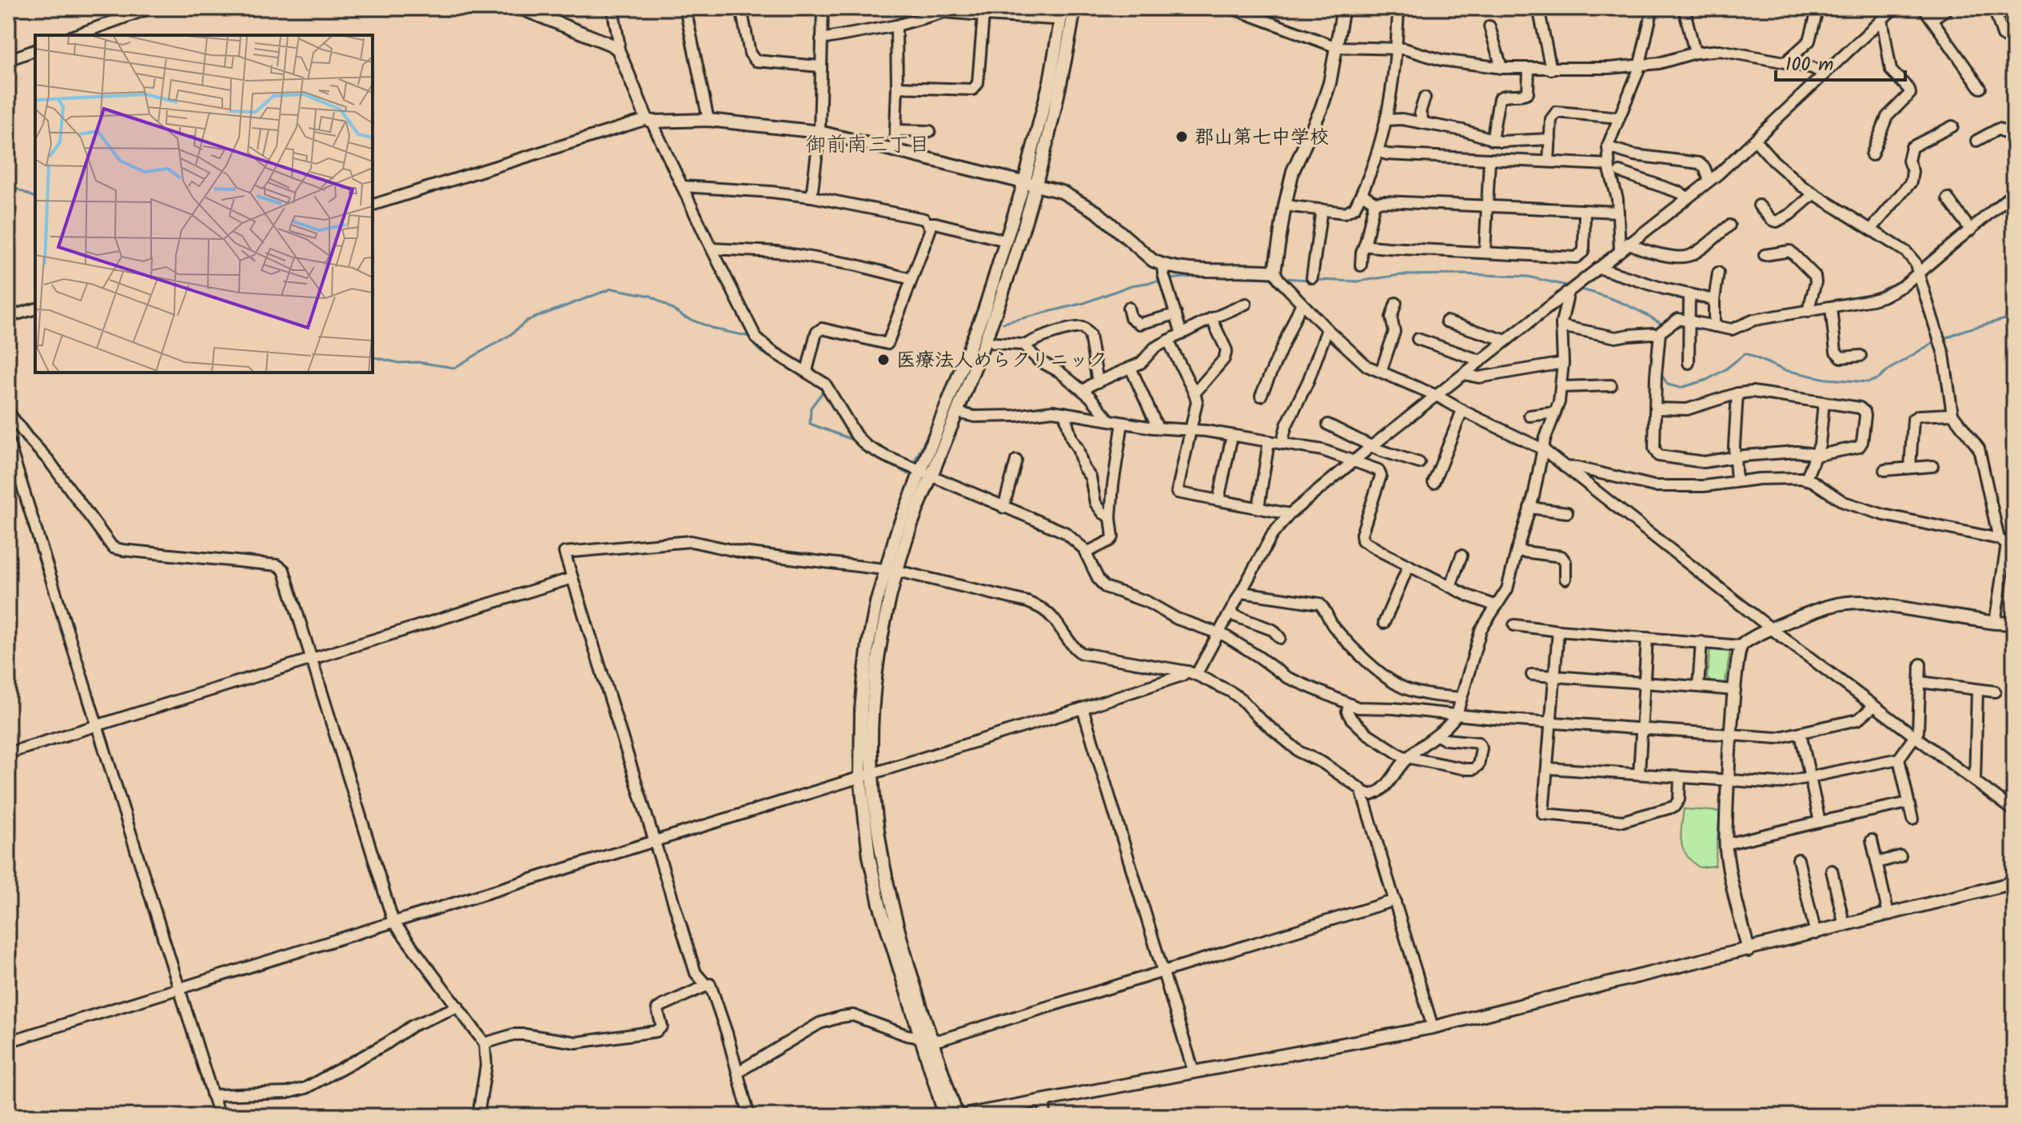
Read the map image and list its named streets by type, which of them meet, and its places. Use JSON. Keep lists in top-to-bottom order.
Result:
{
  "districts": ["御前南三丁目"],
  "places": ["郡山第七中学校", "医療法人めらクリニック"],
  "scale_bar": "100 m"
}
